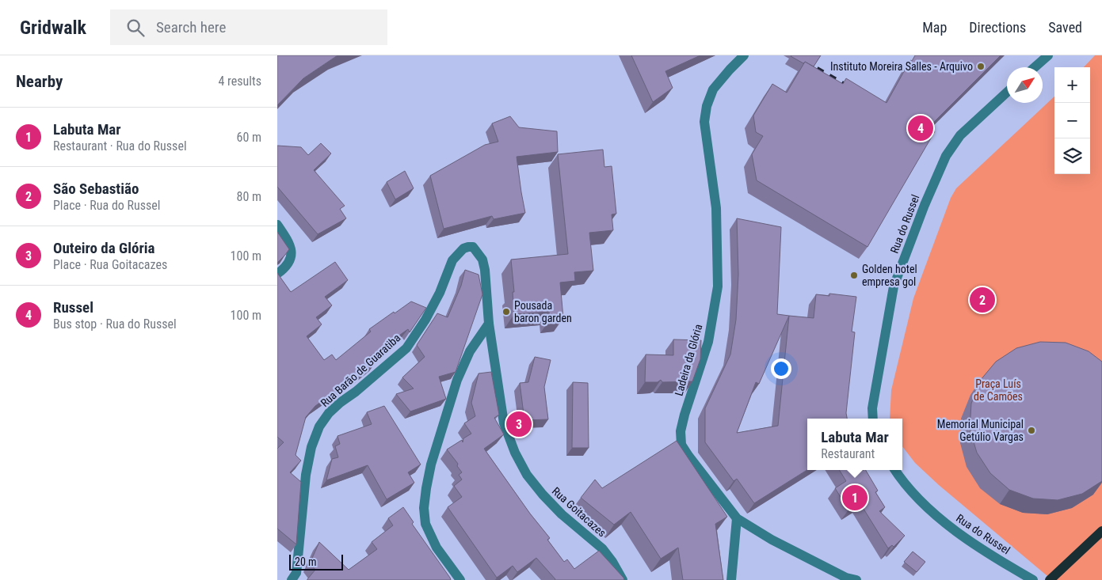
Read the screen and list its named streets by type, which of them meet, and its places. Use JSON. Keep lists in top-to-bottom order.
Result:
{
  "streets": {
    "street": [
      "Rua do Russel",
      "Ladeira da Glória",
      "Rua Barão de Guaratiba",
      "Rua Goitacazes"
    ]
  },
  "crossings": [
    ["Rua Barão de Guaratiba", "Rua Goitacazes"]
  ],
  "parks": ["Praça Luís de Camões"],
  "places": [
    "Instituto Moreira Salles - Arquivo",
    "Golden hotel empresa gol",
    "Pousada baron garden",
    "Memorial Municipal Getúlio Vargas"
  ],
  "scale_bar": "20 m",
  "north": "top right",
  "page": {
    "header": "Gridwalk",
    "search": "Search here",
    "nav": ["Map", "Directions", "Saved"],
    "heading": ["Nearby", "4 results"],
    "map_buttons": ["+", "−"],
    "list": [
      {
        "mark": "1",
        "name": "Labuta Mar",
        "note": "Restaurant · Rua do Russel",
        "value": "60 m"
      },
      {
        "mark": "2",
        "name": "São Sebastião",
        "note": "Place · Rua do Russel",
        "value": "80 m"
      },
      {
        "mark": "3",
        "name": "Outeiro da Glória",
        "note": "Place · Rua Goitacazes",
        "value": "100 m"
      },
      {
        "mark": "4",
        "name": "Russel",
        "note": "Bus stop · Rua do Russel",
        "value": "100 m"
      }
    ],
    "pins": [
      "4",
      "2",
      "3",
      "1"
    ],
    "popup": ["Labuta Mar", "Restaurant"],
    "scale": "20 m"
  }
}
